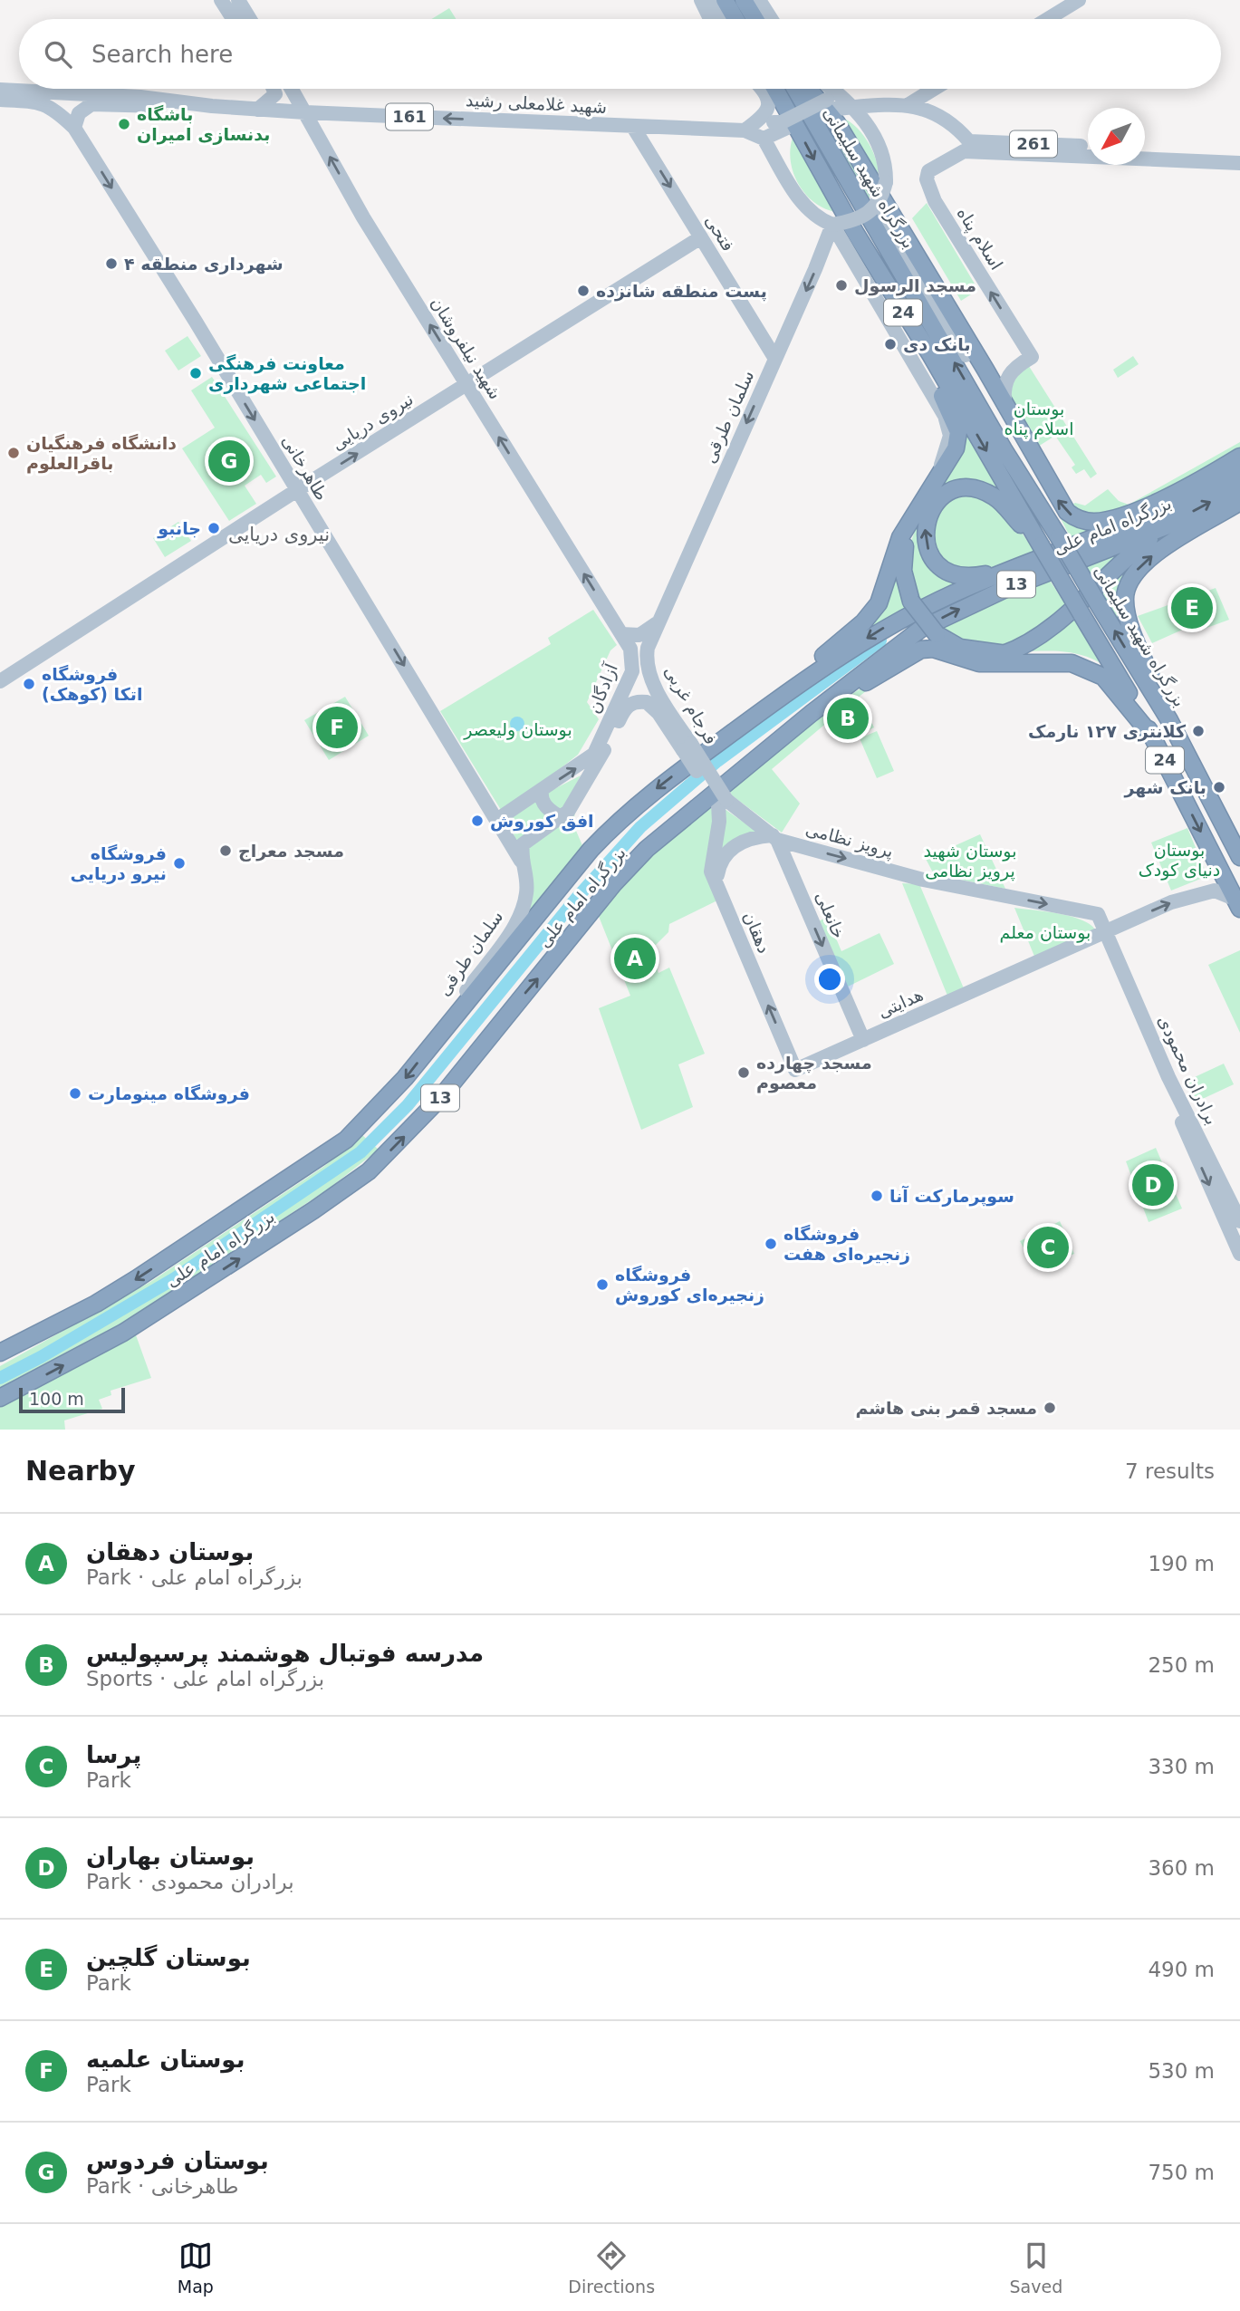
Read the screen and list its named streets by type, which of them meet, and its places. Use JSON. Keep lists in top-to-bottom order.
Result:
{
  "streets": {
    "highway": [
      "بزرگراه شهید سلیمانی",
      "24",
      "بزرگراه امام علی",
      "13"
    ],
    "main road": [
      "شهید غلامعلی رشید",
      "161",
      "261",
      "فتحی",
      "اسلام پناه",
      "شهید نیلفروشان",
      "سلمان طرقی",
      "نیروی دریایی",
      "طاهرخانی",
      "آزادگان",
      "فرجام غربی",
      "پرویز نظامی",
      "خانعلی",
      "دهقان",
      "هدایتی",
      "برادران محمودی"
    ]
  },
  "crossings": [
    ["شهید غلامعلی رشید", "261"],
    ["شهید غلامعلی رشید", "فتحی"],
    ["شهید غلامعلی رشید", "شهید نیلفروشان"],
    ["شهید غلامعلی رشید", "سلمان طرقی"],
    ["شهید غلامعلی رشید", "طاهرخانی"],
    ["261", "اسلام پناه"],
    ["261", "سلمان طرقی"],
    ["فتحی", "سلمان طرقی"],
    ["فتحی", "نیروی دریایی"],
    ["24", "هدایتی"],
    ["شهید نیلفروشان", "نیروی دریایی"],
    ["شهید نیلفروشان", "آزادگان"],
    ["سلمان طرقی", "طاهرخانی"],
    ["سلمان طرقی", "بزرگراه امام علی"],
    ["سلمان طرقی", "فرجام غربی"],
    ["نیروی دریایی", "طاهرخانی"],
    ["طاهرخانی", "آزادگان"],
    ["فرجام غربی", "دهقان"],
    ["پرویز نظامی", "خانعلی"],
    ["پرویز نظامی", "برادران محمودی"],
    ["خانعلی", "هدایتی"],
    ["دهقان", "هدایتی"],
    ["هدایتی", "برادران محمودی"]
  ],
  "one_way": [
    "شهید غلامعلی رشید",
    "شهید نیلفروشان",
    "سلمان طرقی",
    "طاهرخانی",
    "آزادگان",
    "پرویز نظامی",
    "خانعلی",
    "دهقان"
  ],
  "districts": ["نیروی دریایی"],
  "parks": [
    "بوستان اسلام پناه",
    "بوستان ولیعصر",
    "بوستان دنیای کودک",
    "بوستان شهید پرویز نظامی",
    "بوستان معلم"
  ],
  "places": [
    "باشگاه بدنسازی امیران",
    "شهرداری منطقه ۴",
    "مسجد الرسول",
    "پست منطقه شانزده",
    "بانک دی",
    "معاونت فرهنگی اجتماعی شهرداری",
    "دانشگاه فرهنگیان باقرالعلوم",
    "جانبو",
    "فروشگاه اتکا (کوهک)",
    "کلانتری ۱۲۷ نارمک",
    "بانک شهر",
    "افق کوروش",
    "مسجد معراج",
    "فروشگاه نیرو دریایی",
    "مسجد چهارده معصوم",
    "فروشگاه مینومارت",
    "سوپرمارکت آنا",
    "فروشگاه زنجیره‌ای هفت",
    "فروشگاه زنجیره‌ای کوروش",
    "مسجد قمر بنی هاشم"
  ],
  "scale_bar": "100 m",
  "north": "bottom left",
  "page": {
    "search": "Search here",
    "pins": [
      "G",
      "E",
      "B",
      "F",
      "A",
      "D",
      "C"
    ],
    "scale": "100 m",
    "heading": ["Nearby", "7 results"],
    "list": [
      {
        "mark": "A",
        "name": "بوستان دهقان",
        "note": "Park · بزرگراه امام علی",
        "value": "190 m"
      },
      {
        "mark": "B",
        "name": "مدرسه فوتبال هوشمند پرسپولیس",
        "note": "Sports · بزرگراه امام علی",
        "value": "250 m"
      },
      {
        "mark": "C",
        "name": "پرسا",
        "note": "Park",
        "value": "330 m"
      },
      {
        "mark": "D",
        "name": "بوستان بهاران",
        "note": "Park · برادران محمودی",
        "value": "360 m"
      },
      {
        "mark": "E",
        "name": "بوستان گلچین",
        "note": "Park",
        "value": "490 m"
      },
      {
        "mark": "F",
        "name": "بوستان علمیه",
        "note": "Park",
        "value": "530 m"
      },
      {
        "mark": "G",
        "name": "بوستان فردوس",
        "note": "Park · طاهرخانی",
        "value": "750 m"
      }
    ],
    "nav": ["Map", "Directions", "Saved"]
  }
}
